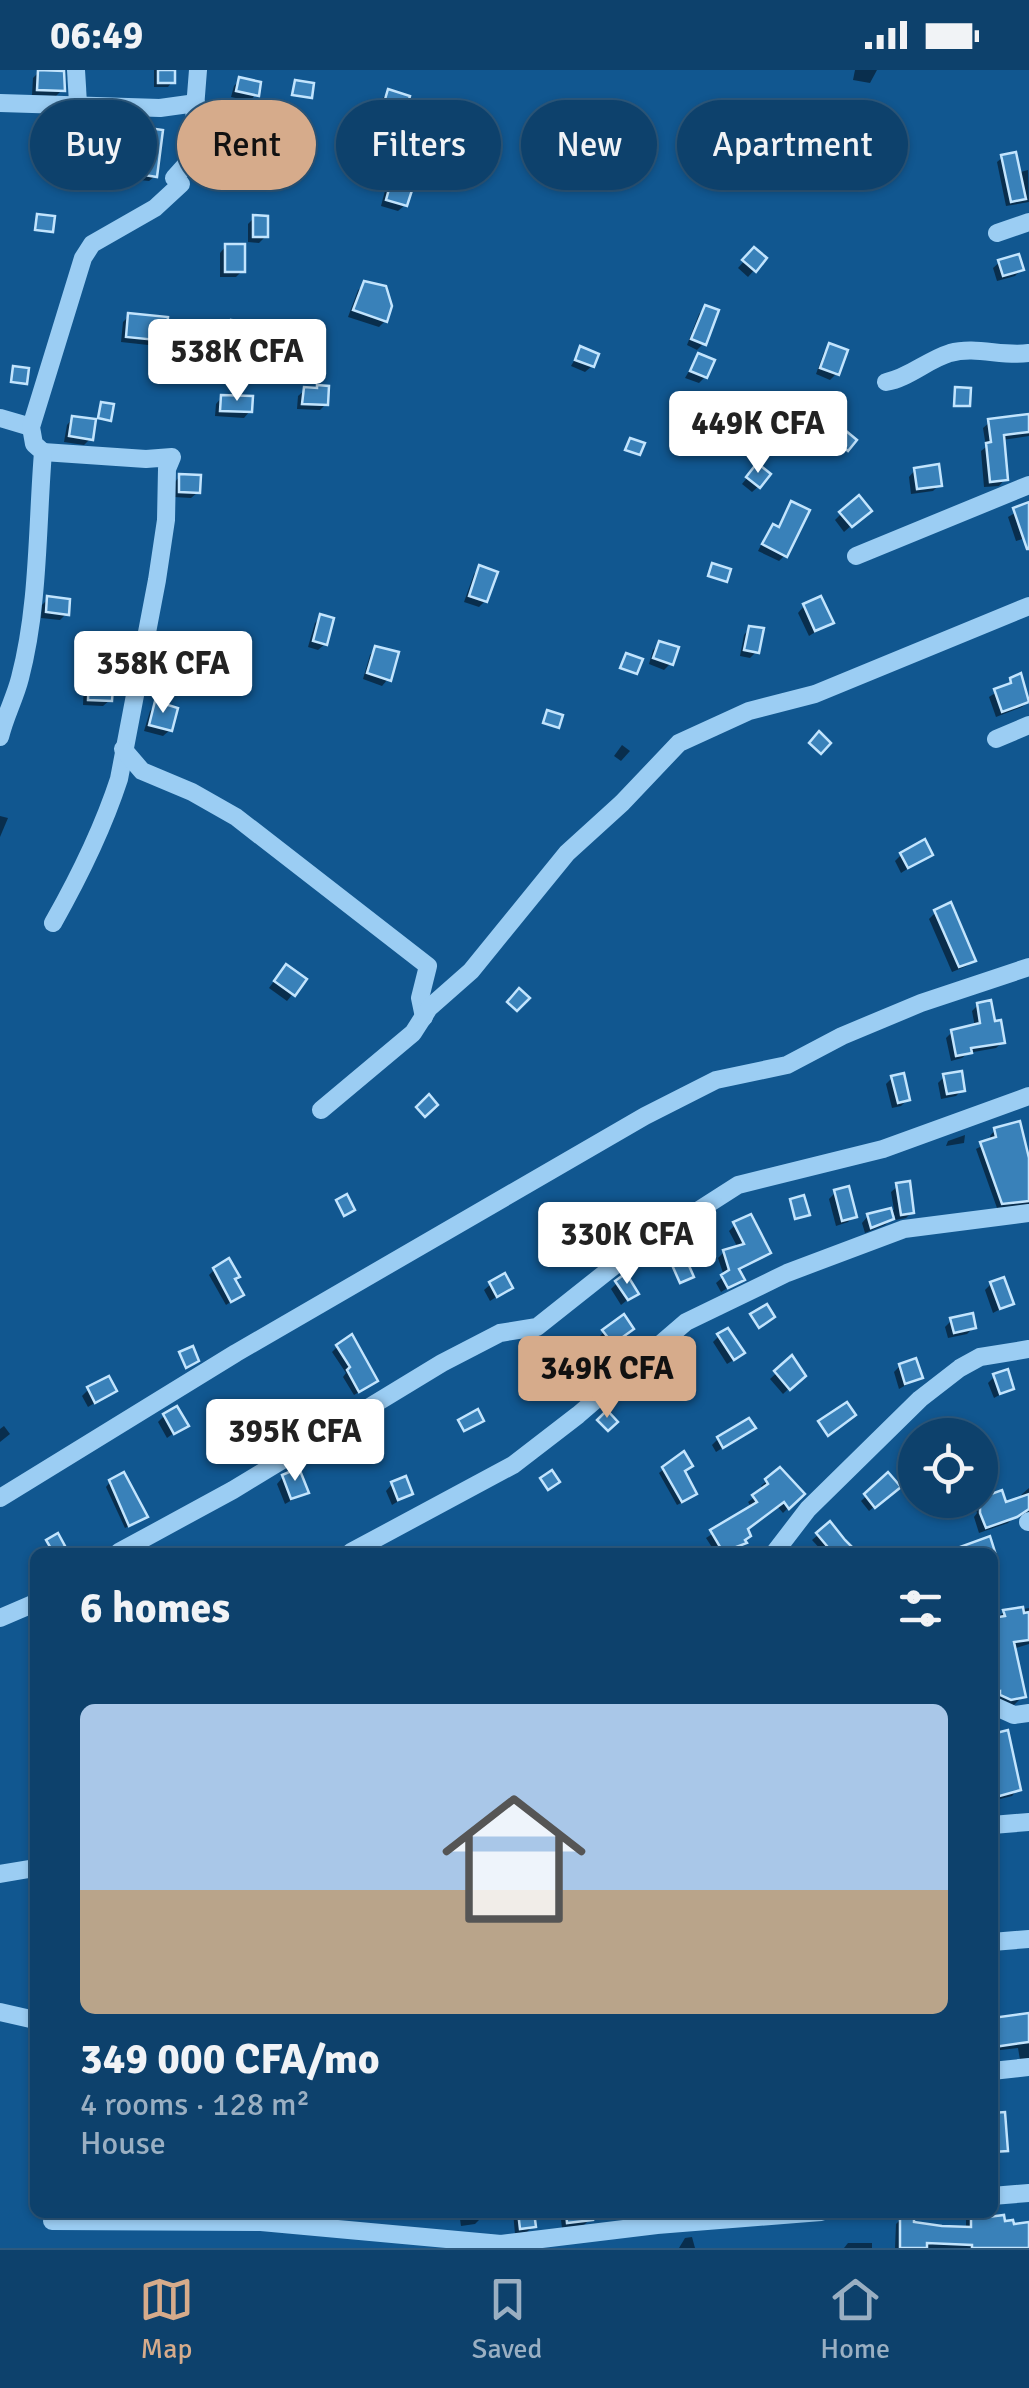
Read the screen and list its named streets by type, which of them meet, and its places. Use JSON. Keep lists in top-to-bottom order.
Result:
{
  "page": {
    "status": "06:49",
    "chip": [
      "Buy",
      "Rent",
      "Filters",
      "New",
      "Apartment"
    ],
    "price": [
      "538K CFA",
      "449K CFA",
      "358K CFA",
      "330K CFA",
      "349K CFA",
      "395K CFA"
    ],
    "heading": "6 homes",
    "list": [
      {
        "name": "349 000 CFA/mo",
        "note": "4 rooms · 128 m² · House"
      }
    ],
    "tabs": ["Map", "Saved", "Home"]
  }
}
